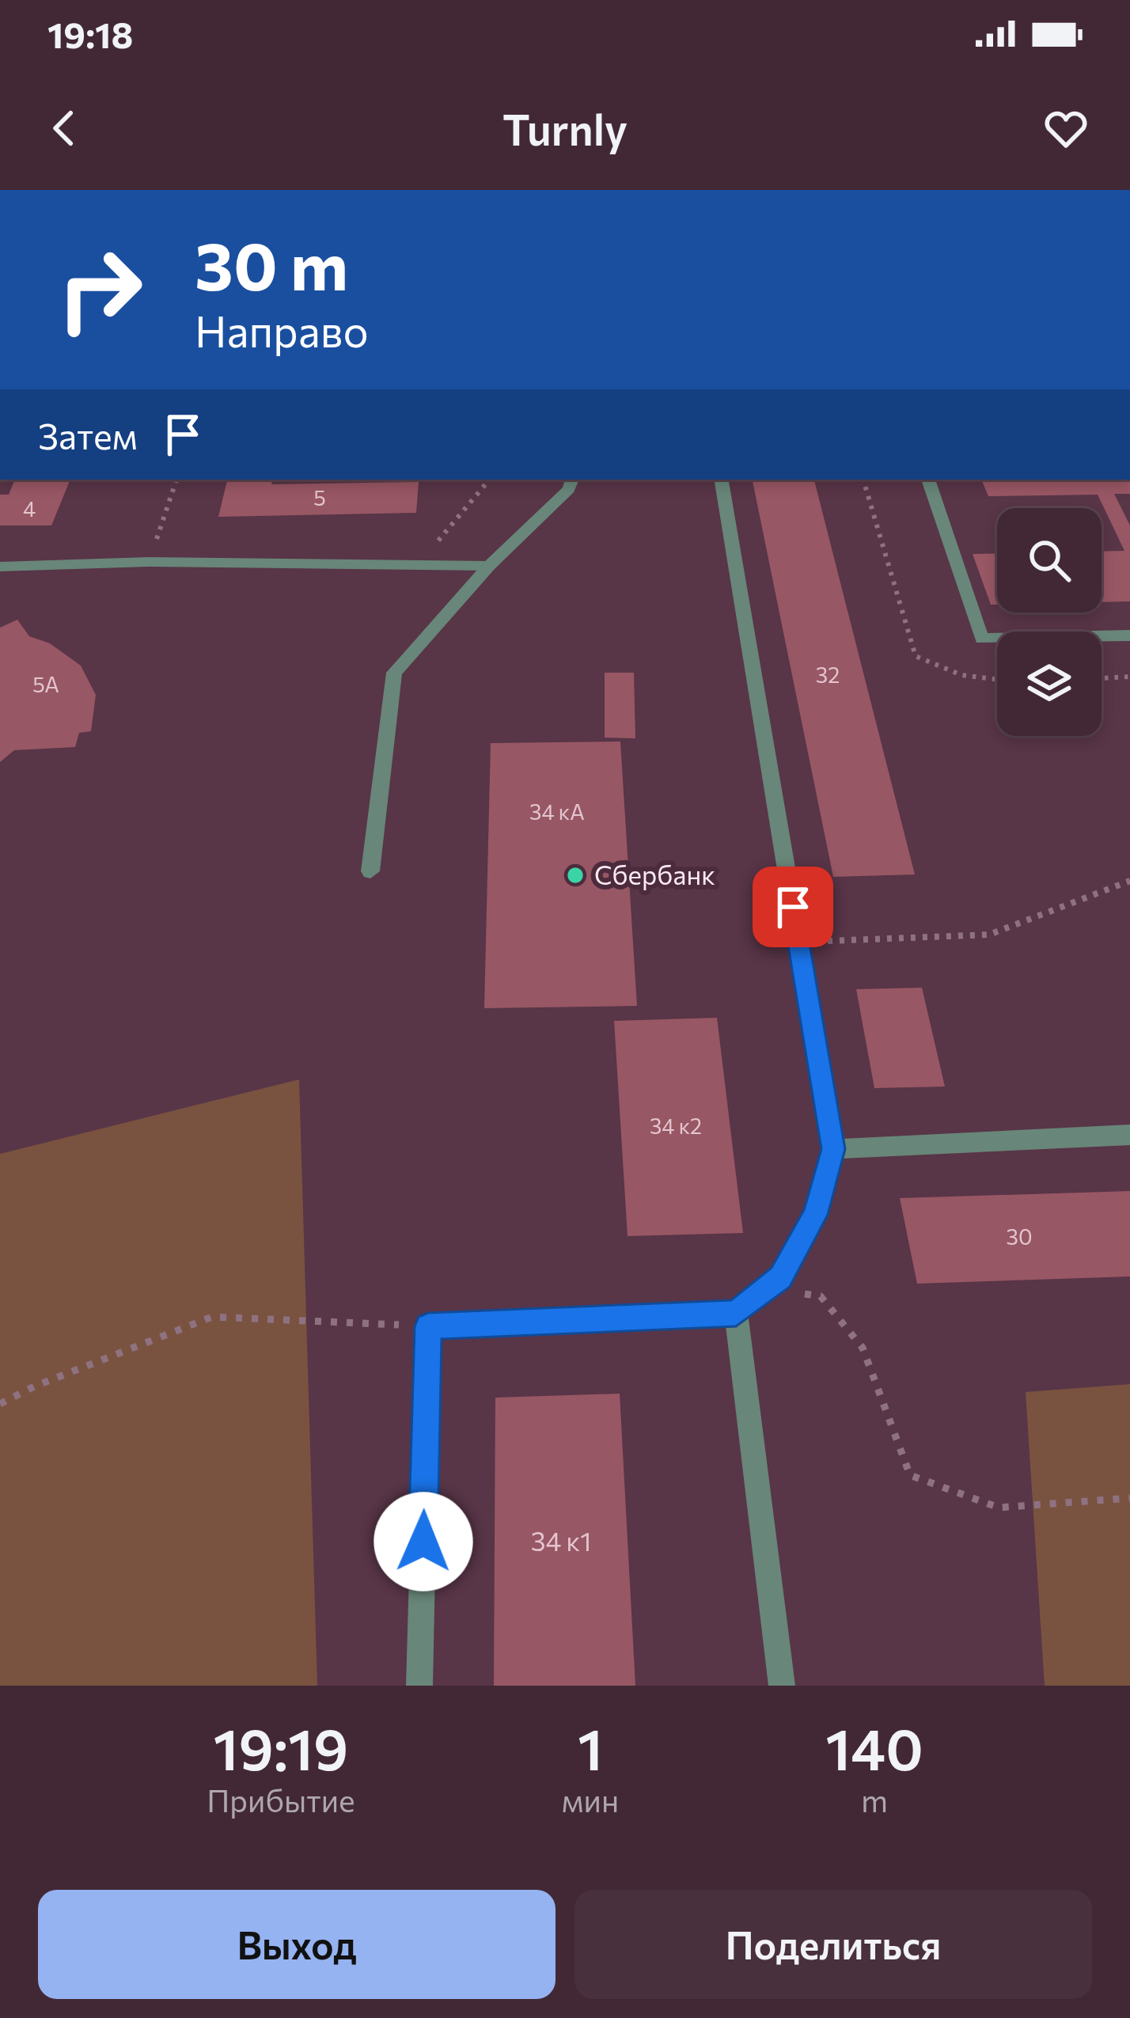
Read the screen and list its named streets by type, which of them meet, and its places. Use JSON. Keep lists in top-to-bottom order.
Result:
{
  "places": ["Сбербанк"],
  "house_numbers": [
    "5",
    "4",
    "32",
    "5А",
    "34 кА",
    "34 к2",
    "30",
    "34 к1"
  ],
  "page": {
    "status": "19:18",
    "header": "Turnly",
    "turn": ["30 m", "Направо"],
    "then": "Затем",
    "eta": [
      "19:19",
      "Прибытие",
      "1",
      "мин",
      "140",
      "m"
    ],
    "buttons": ["Выход", "Поделиться"]
  }
}
